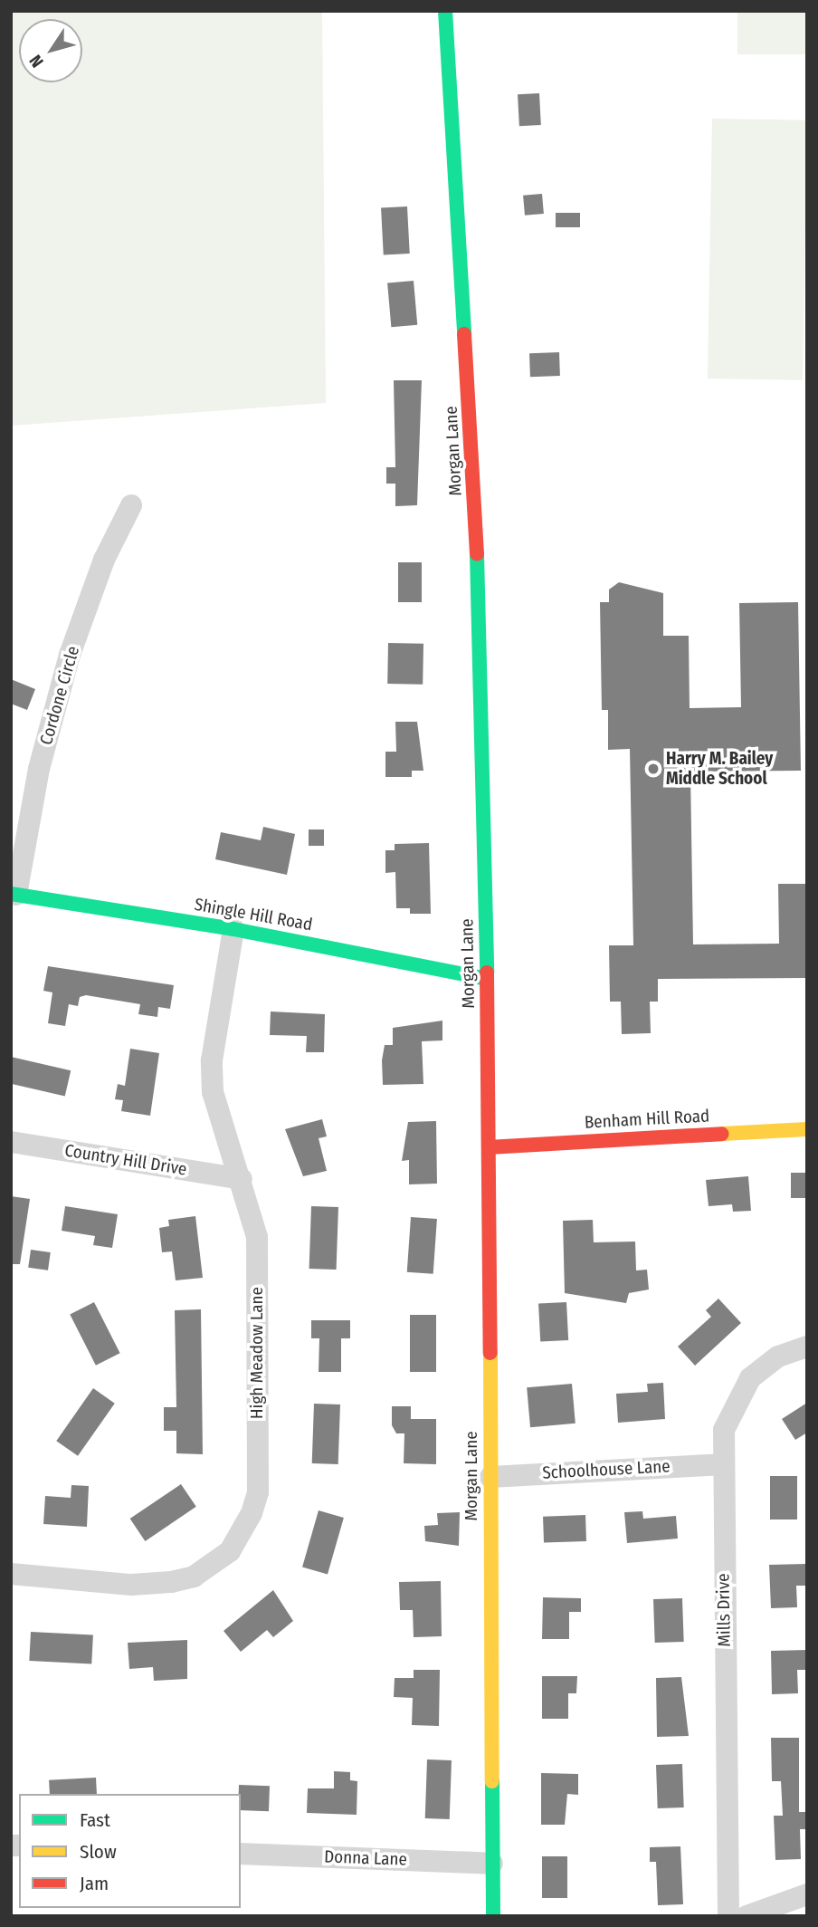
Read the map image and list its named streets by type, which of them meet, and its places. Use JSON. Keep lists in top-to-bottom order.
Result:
{
  "streets": {
    "street": [
      "Morgan Lane",
      "Cordone Circle",
      "Shingle Hill Road",
      "Benham Hill Road",
      "Country Hill Drive",
      "High Meadow Lane",
      "Schoolhouse Lane",
      "Mills Drive",
      "Donna Lane"
    ]
  },
  "crossings": [
    ["Morgan Lane", "Shingle Hill Road"],
    ["Morgan Lane", "Benham Hill Road"],
    ["Morgan Lane", "Schoolhouse Lane"],
    ["Morgan Lane", "Donna Lane"],
    ["Cordone Circle", "Shingle Hill Road"],
    ["Shingle Hill Road", "High Meadow Lane"],
    ["Country Hill Drive", "High Meadow Lane"],
    ["Schoolhouse Lane", "Mills Drive"]
  ],
  "places": ["Harry M. Bailey Middle School"],
  "legend": ["Fast", "Slow", "Jam"],
  "north": "bottom left"
}
